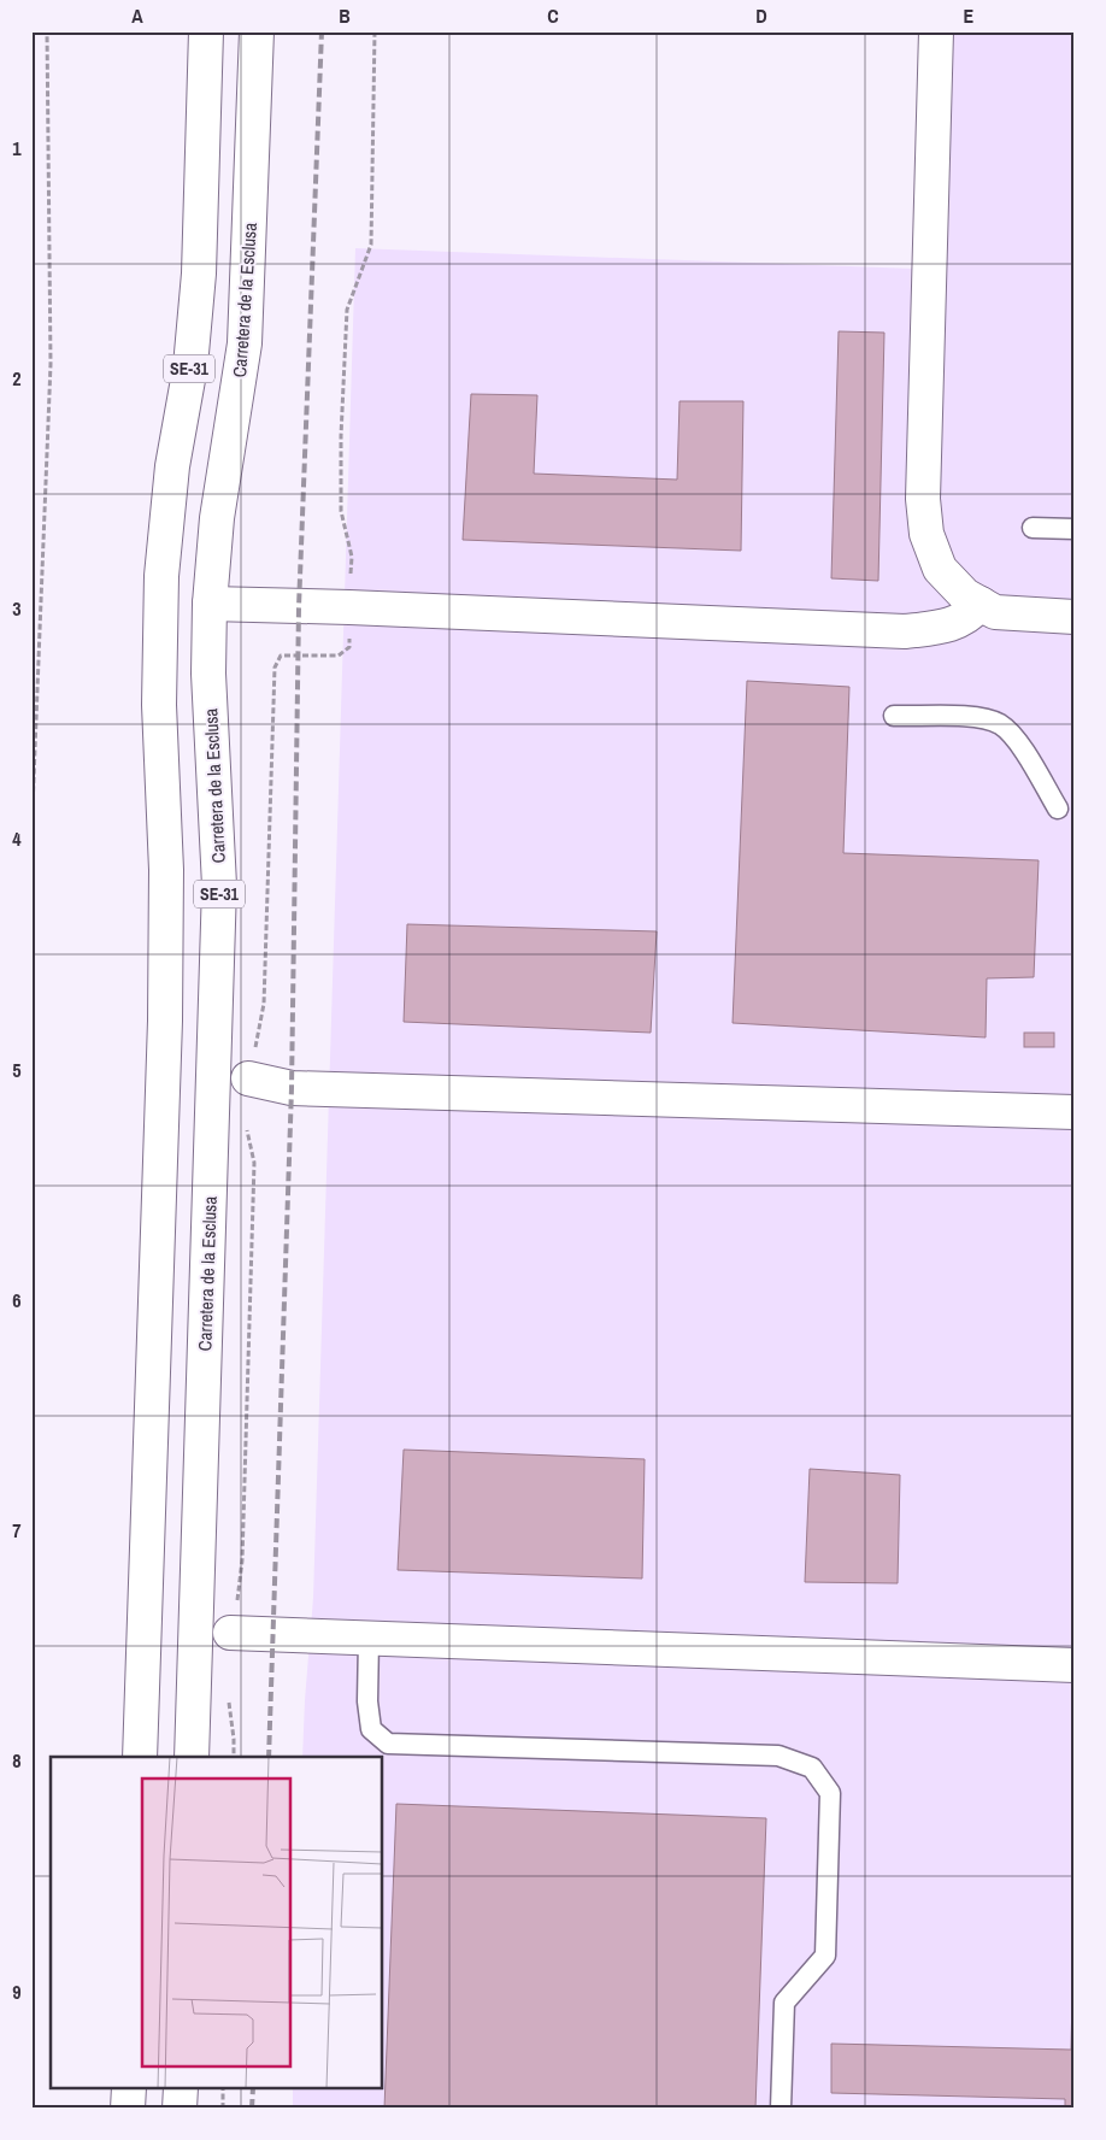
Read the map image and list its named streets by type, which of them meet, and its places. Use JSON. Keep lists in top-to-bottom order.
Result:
{
  "streets": {
    "main road": ["Carretera de la Esclusa", "SE-31"]
  },
  "grid": {
    "columns": [
      "A",
      "B",
      "C",
      "D",
      "E"
    ],
    "rows": [
      "1",
      "2",
      "3",
      "4",
      "5",
      "6",
      "7",
      "8",
      "9"
    ]
  }
}
